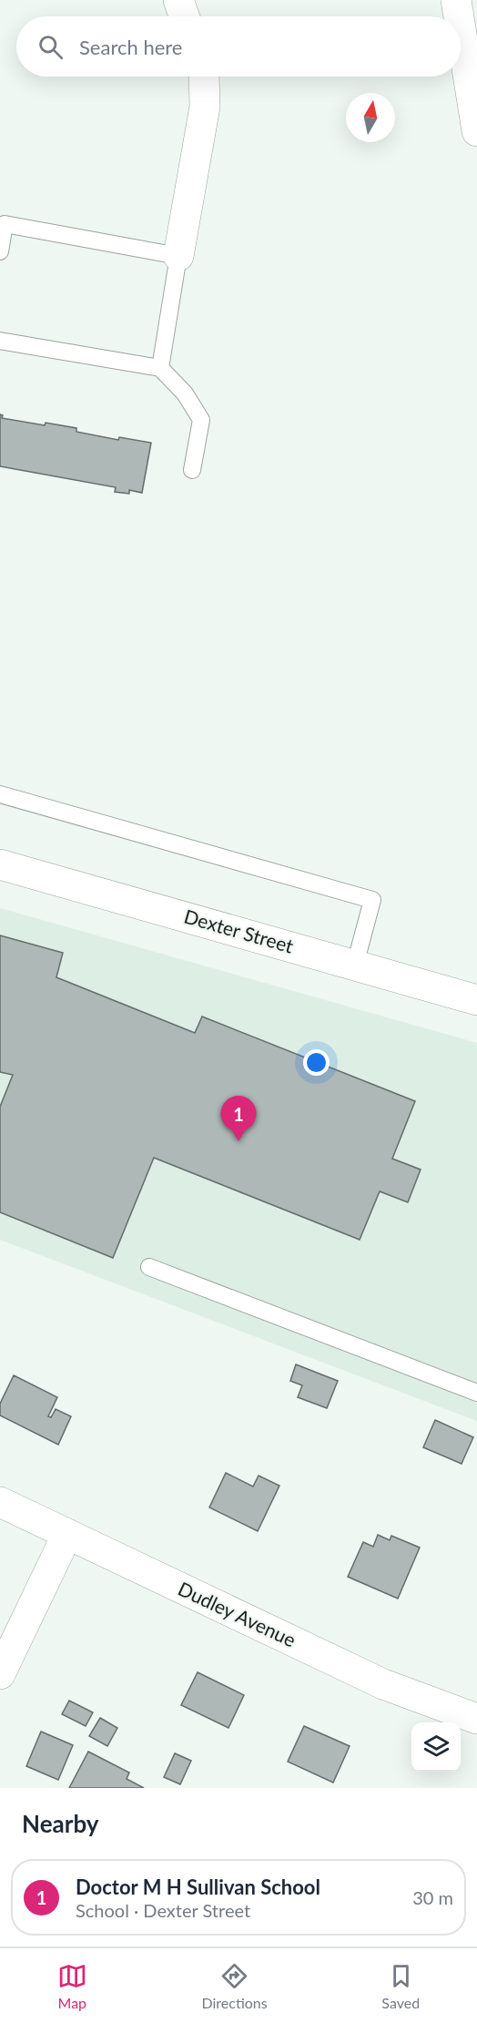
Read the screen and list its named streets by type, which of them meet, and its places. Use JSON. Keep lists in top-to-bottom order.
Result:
{
  "streets": {
    "street": ["Dexter Street", "Dudley Avenue"]
  },
  "north": "top",
  "page": {
    "search": "Search here",
    "pins": "1",
    "heading": "Nearby",
    "list": [
      {
        "mark": "1",
        "name": "Doctor M H Sullivan School",
        "note": "School · Dexter Street",
        "value": "30 m"
      }
    ],
    "nav": ["Map", "Directions", "Saved"]
  }
}
